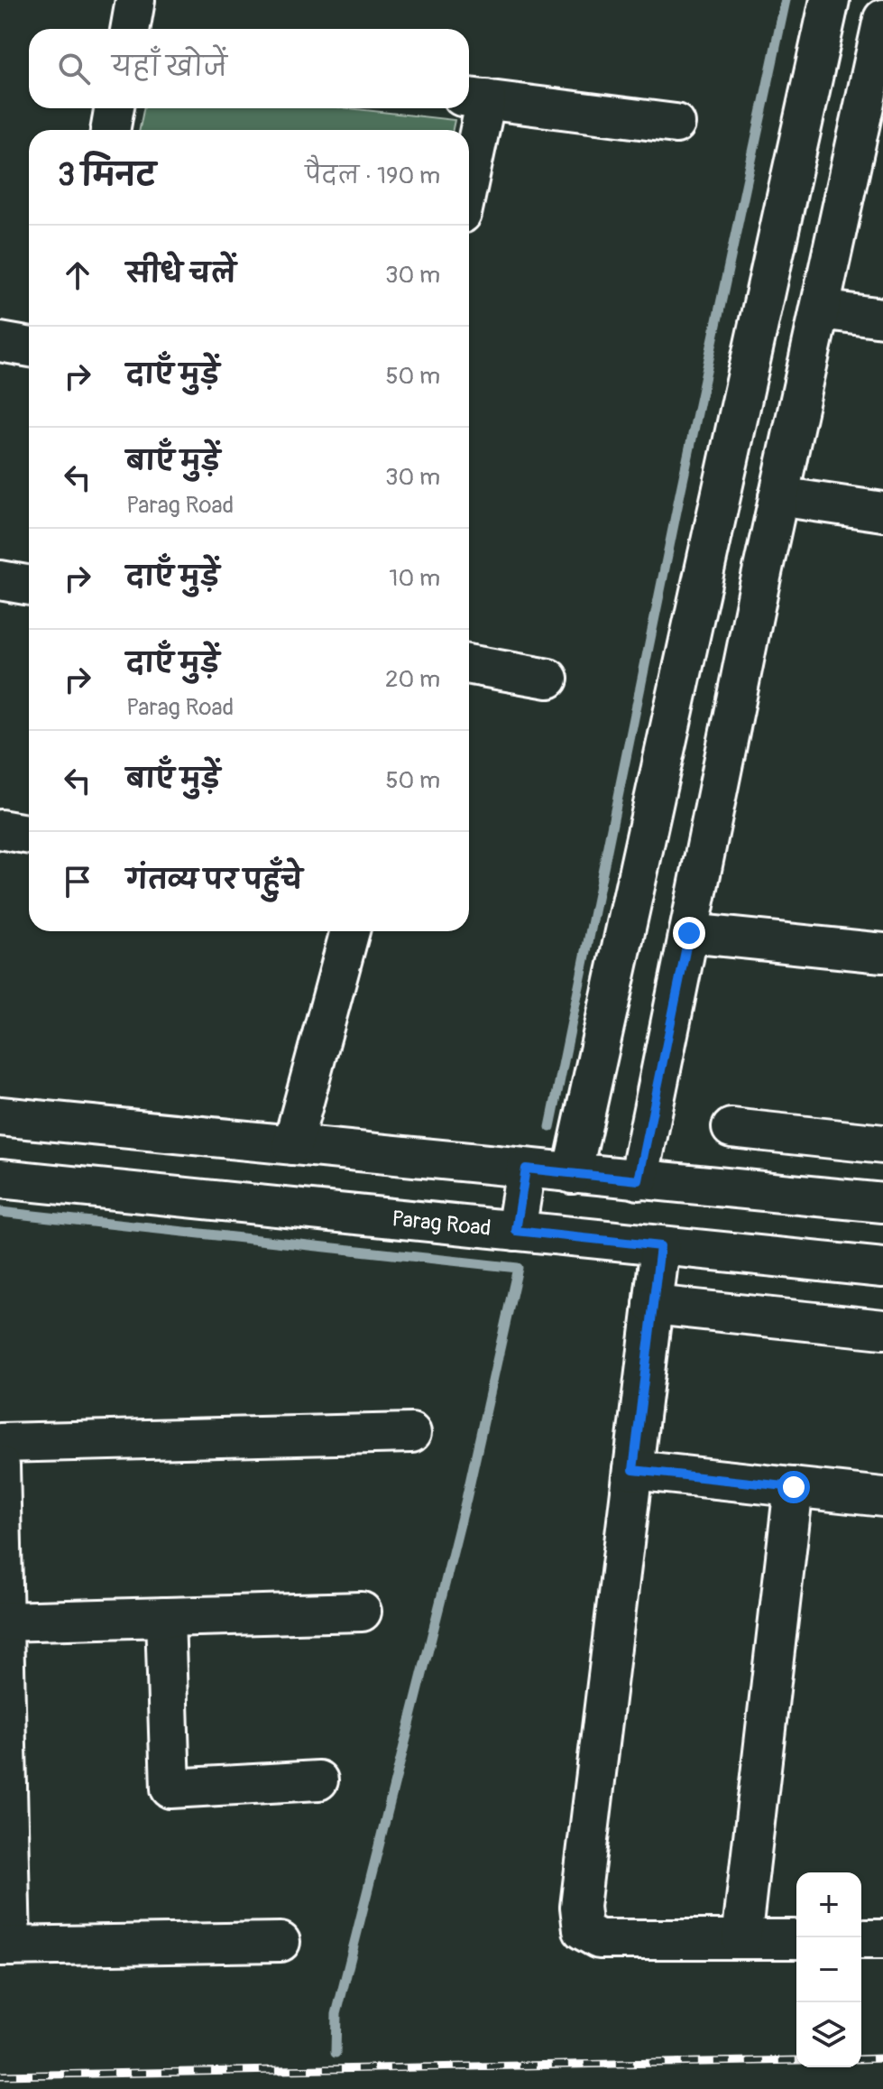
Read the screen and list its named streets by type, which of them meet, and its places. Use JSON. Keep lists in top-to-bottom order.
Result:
{
  "streets": {
    "street": ["Parag Road"]
  },
  "page": {
    "search": "यहाँ खोजें",
    "heading": ["3 मिनट", "पैदल · 190 m"],
    "list": [
      ["सीधे चलें", "30 m"],
      ["दाएँ मुड़ें", "50 m"],
      ["बाएँ मुड़ें", "Parag Road", "30 m"],
      ["दाएँ मुड़ें", "10 m"],
      ["दाएँ मुड़ें", "Parag Road", "20 m"],
      ["बाएँ मुड़ें", "50 m"],
      "गंतव्य पर पहुँचे"
    ],
    "map_buttons": ["+", "−"]
  }
}
